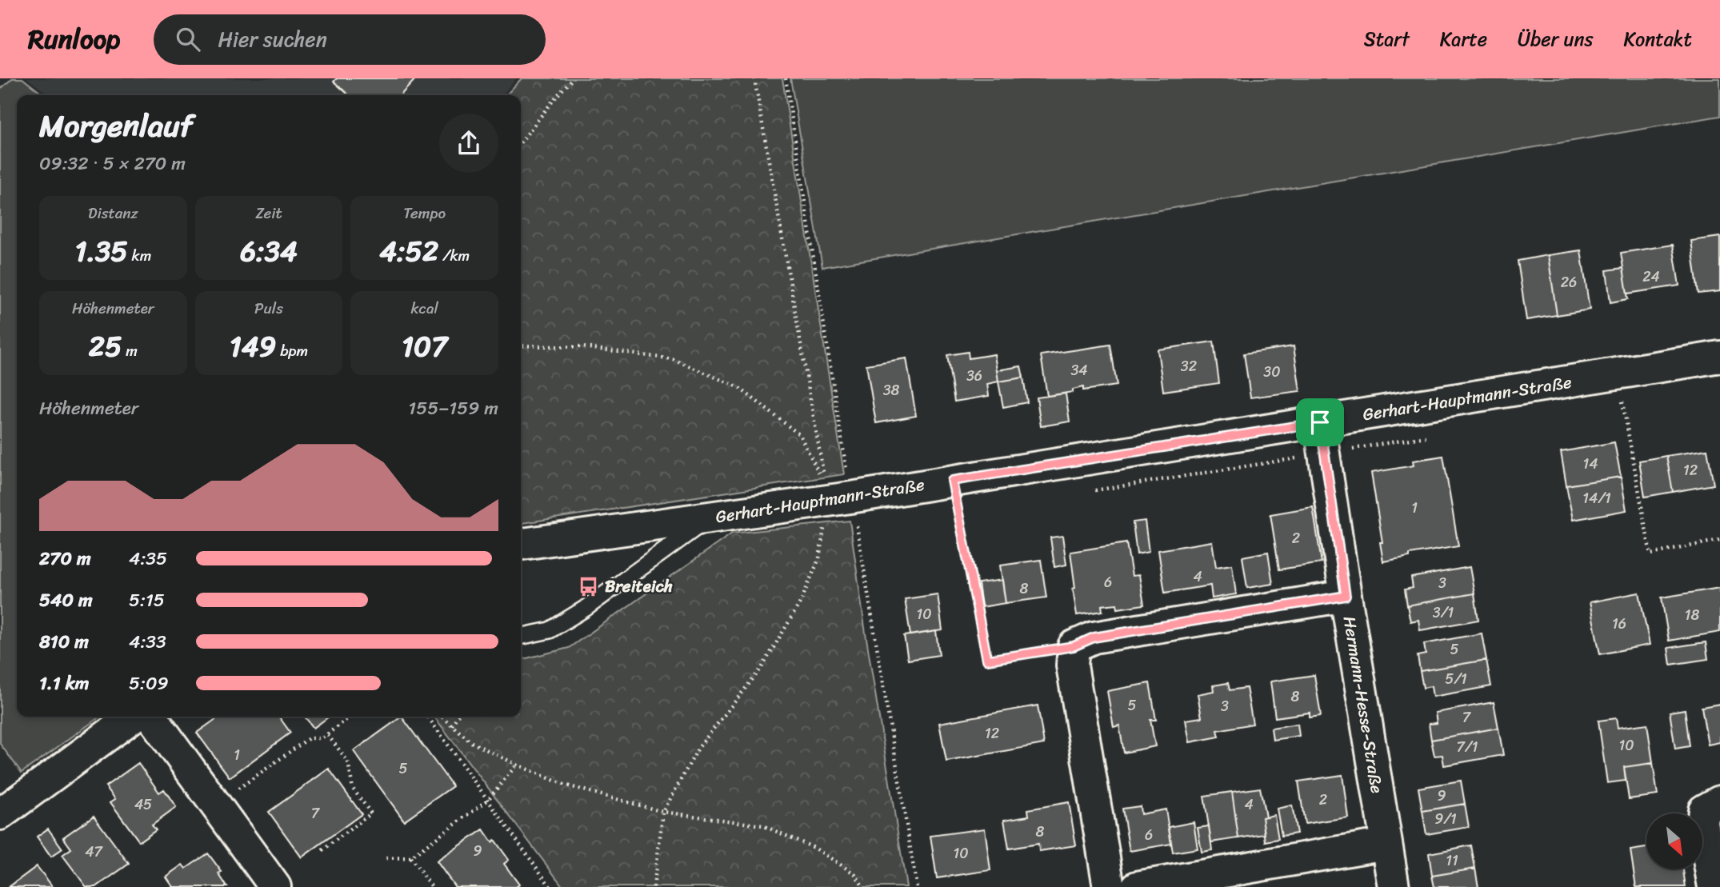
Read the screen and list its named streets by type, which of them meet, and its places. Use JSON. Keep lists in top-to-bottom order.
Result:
{
  "streets": {
    "street": ["Gerhart-Hauptmann-Straße", "Hermann-Hesse-Straße"]
  },
  "crossings": [
    ["Gerhart-Hauptmann-Straße", "Hermann-Hesse-Straße"]
  ],
  "places": {
    "bus stop": ["Breiteich"]
  },
  "house_numbers": [
    "24",
    "26",
    "32",
    "34",
    "30",
    "36",
    "38",
    "14",
    "12",
    "14/1",
    "1",
    "2",
    "4",
    "6",
    "3",
    "8",
    "3/1",
    "10",
    "18",
    "16",
    "5",
    "5/1",
    "8",
    "5",
    "3",
    "7",
    "12",
    "10",
    "7/1",
    "1",
    "5",
    "9",
    "2",
    "45",
    "4",
    "7",
    "9/1",
    "8",
    "6",
    "9",
    "47",
    "10",
    "11"
  ],
  "north": "bottom right",
  "page": {
    "header": "Runloop",
    "search": "Hier suchen",
    "nav": [
      "Start",
      "Karte",
      "Über uns",
      "Kontakt"
    ],
    "heading": ["Morgenlauf", "09:32 · 5 × 270 m"],
    "stats": [
      ["Distanz", "1.35 km"],
      ["Zeit", "6:34"],
      ["Tempo", "4:52 /km"],
      ["Höhenmeter", "25 m"],
      ["Puls", "149 bpm"],
      ["kcal", "107"]
    ],
    "chart": ["Höhenmeter", "155–159 m"],
    "list": [
      {
        "name": "270 m",
        "note": "4:35"
      },
      {
        "name": "540 m",
        "note": "5:15"
      },
      {
        "name": "810 m",
        "note": "4:33"
      },
      {
        "name": "1.1 km",
        "note": "5:09"
      }
    ]
  }
}
